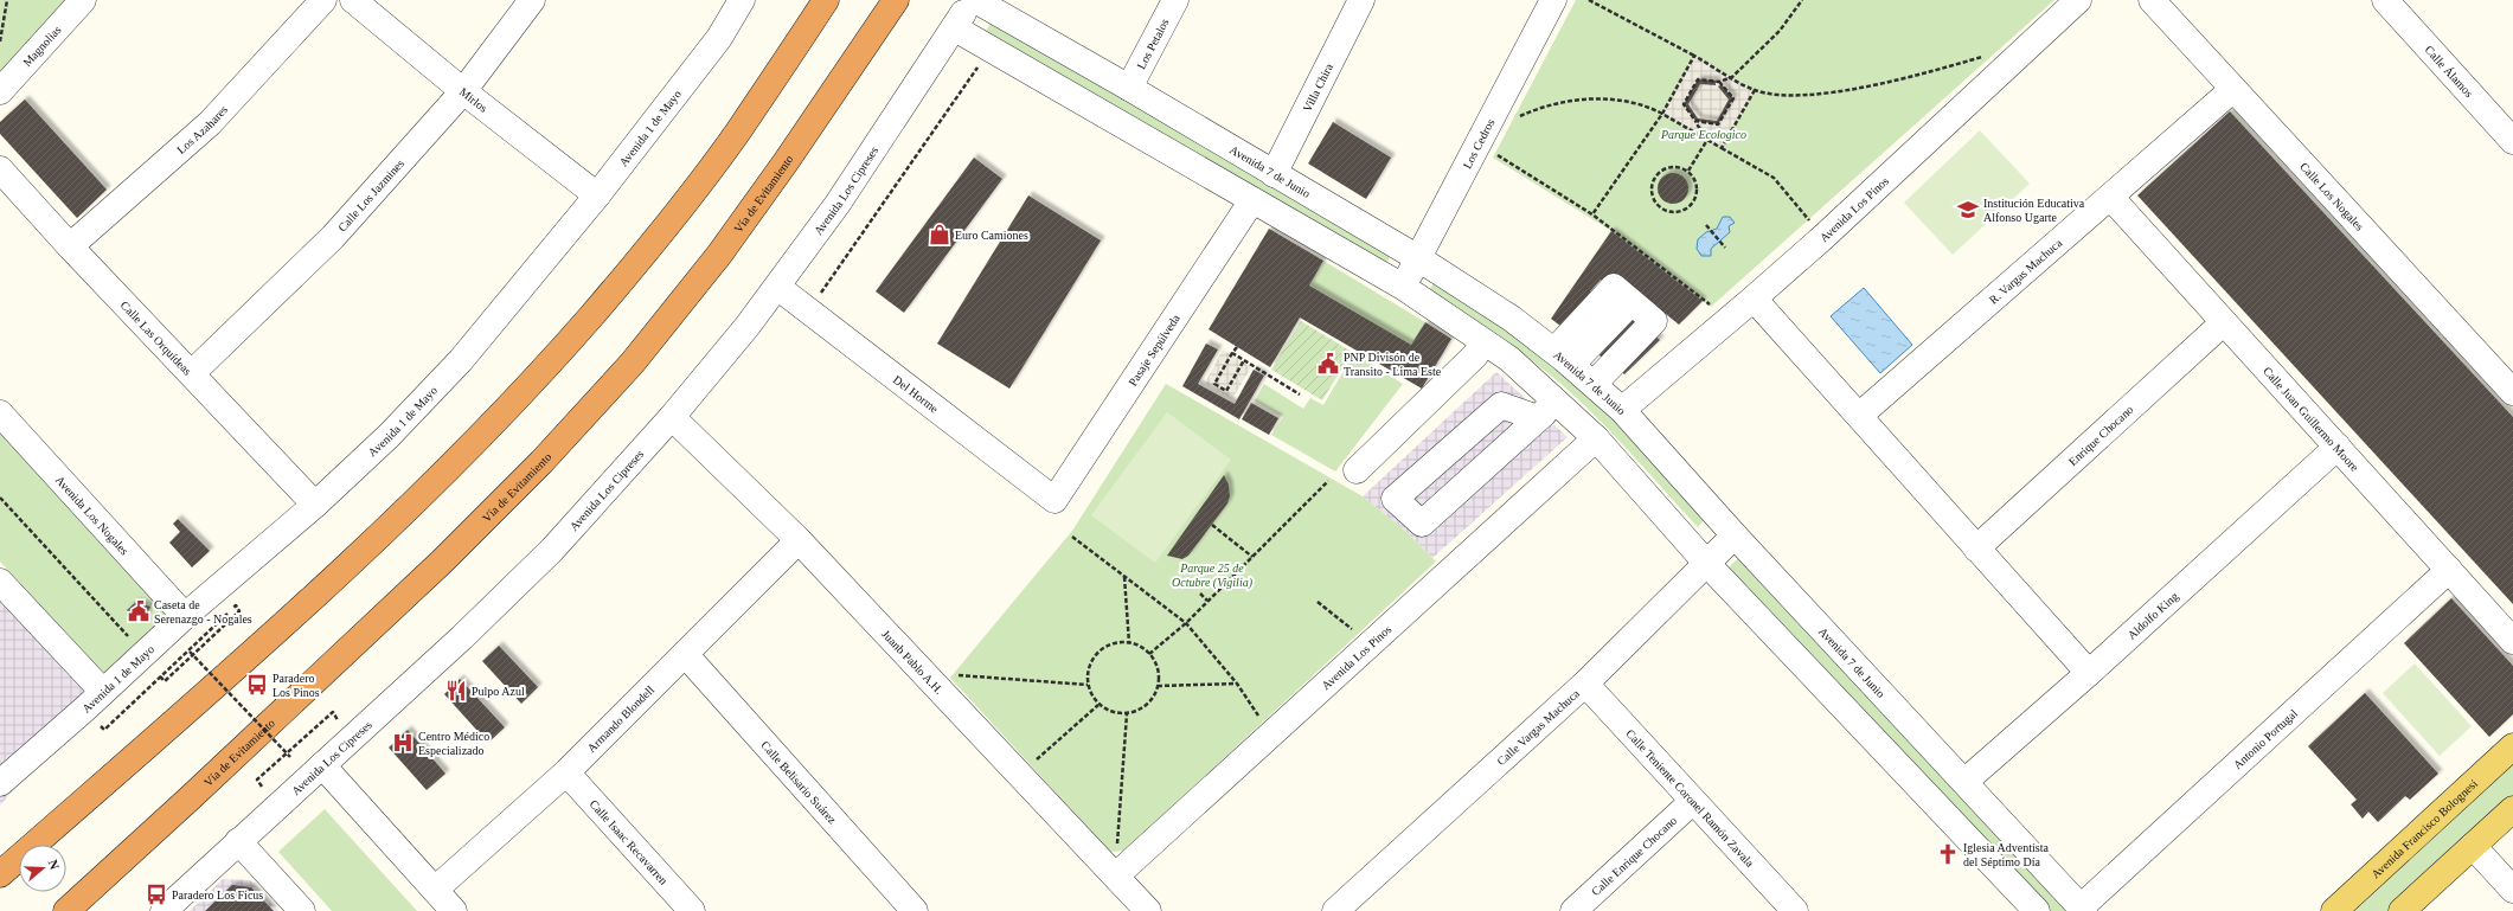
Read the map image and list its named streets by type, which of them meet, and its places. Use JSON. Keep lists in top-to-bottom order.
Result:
{
  "streets": {
    "highway": ["Vía de Evitamiento"],
    "main road": ["Avenida Francisco Bolognesi"],
    "street": [
      "Los Petalos",
      "Magnolias",
      "Calle Álamos",
      "Villa Chira",
      "Mirlos",
      "Avenida 1 de Mayo",
      "Los Azahares",
      "Los Cedros",
      "Avenida 7 de Junio",
      "Avenida Los Cipreses",
      "Calle Los Jazmines",
      "Calle Los Nogales",
      "Avenida Los Pinos",
      "R. Vargas Machuca",
      "Calle Las Orquídeas",
      "Pasaje Sepúlveda",
      "Del Horme",
      "Calle Juan Guillermo Moore",
      "Enrique Chocano",
      "Avenida Los Nogales",
      "Aldolfo King",
      "Juanb Pablo A.H.",
      "Armando Blondell",
      "Calle Vargas Machuca",
      "Antonio Portugal",
      "Calle Belisario Suárez",
      "Calle Teniente Coronel Ramón Zavala",
      "Calle Isaac Recavarren",
      "Calle Enrique Chocano"
    ]
  },
  "crossings": [
    ["Los Petalos", "Avenida 7 de Junio"],
    ["Villa Chira", "Avenida 7 de Junio"],
    ["Mirlos", "Avenida 1 de Mayo"],
    ["Mirlos", "Calle Los Jazmines"],
    ["Avenida 1 de Mayo", "Calle Las Orquídeas"],
    ["Avenida 1 de Mayo", "Avenida Los Nogales"],
    ["Los Azahares", "Calle Las Orquídeas"],
    ["Los Cedros", "Avenida 7 de Junio"],
    ["Avenida 7 de Junio", "Avenida Los Pinos"],
    ["Avenida 7 de Junio", "Aldolfo King"],
    ["Avenida 7 de Junio", "Calle Vargas Machuca"],
    ["Avenida 7 de Junio", "Antonio Portugal"],
    ["Avenida Los Cipreses", "Del Horme"],
    ["Avenida Los Cipreses", "Juanb Pablo A.H."],
    ["Calle Los Jazmines", "Calle Las Orquídeas"],
    ["Calle Los Nogales", "R. Vargas Machuca"],
    ["Avenida Los Pinos", "Juanb Pablo A.H."],
    ["R. Vargas Machuca", "Calle Juan Guillermo Moore"],
    ["Pasaje Sepúlveda", "Del Horme"],
    ["Calle Juan Guillermo Moore", "Enrique Chocano"],
    ["Calle Juan Guillermo Moore", "Aldolfo King"],
    ["Calle Juan Guillermo Moore", "Antonio Portugal"],
    ["Juanb Pablo A.H.", "Armando Blondell"],
    ["Armando Blondell", "Calle Belisario Suárez"],
    ["Armando Blondell", "Calle Isaac Recavarren"],
    ["Calle Vargas Machuca", "Calle Teniente Coronel Ramón Zavala"],
    ["Calle Teniente Coronel Ramón Zavala", "Calle Enrique Chocano"]
  ],
  "parks": ["Parque Ecologico", "Parque 25 de Octubre (Vigilia)"],
  "places": {
    "school or university": ["Institución Educativa Alfonso Ugarte"],
    "shop": ["Euro Camiones"],
    "public building": ["PNP Divisón de Transito - Lima Este", "Caseta de Serenazgo - Nogales"],
    "bus stop": ["Paradero Los Pinos", "Paradero Los Ficus"],
    "restaurant": ["Pulpo Azul"],
    "hospital": ["Centro Médico Especializado"],
    "church": ["Iglesia Adventista del Séptimo Día"]
  },
  "north": "right"
}
